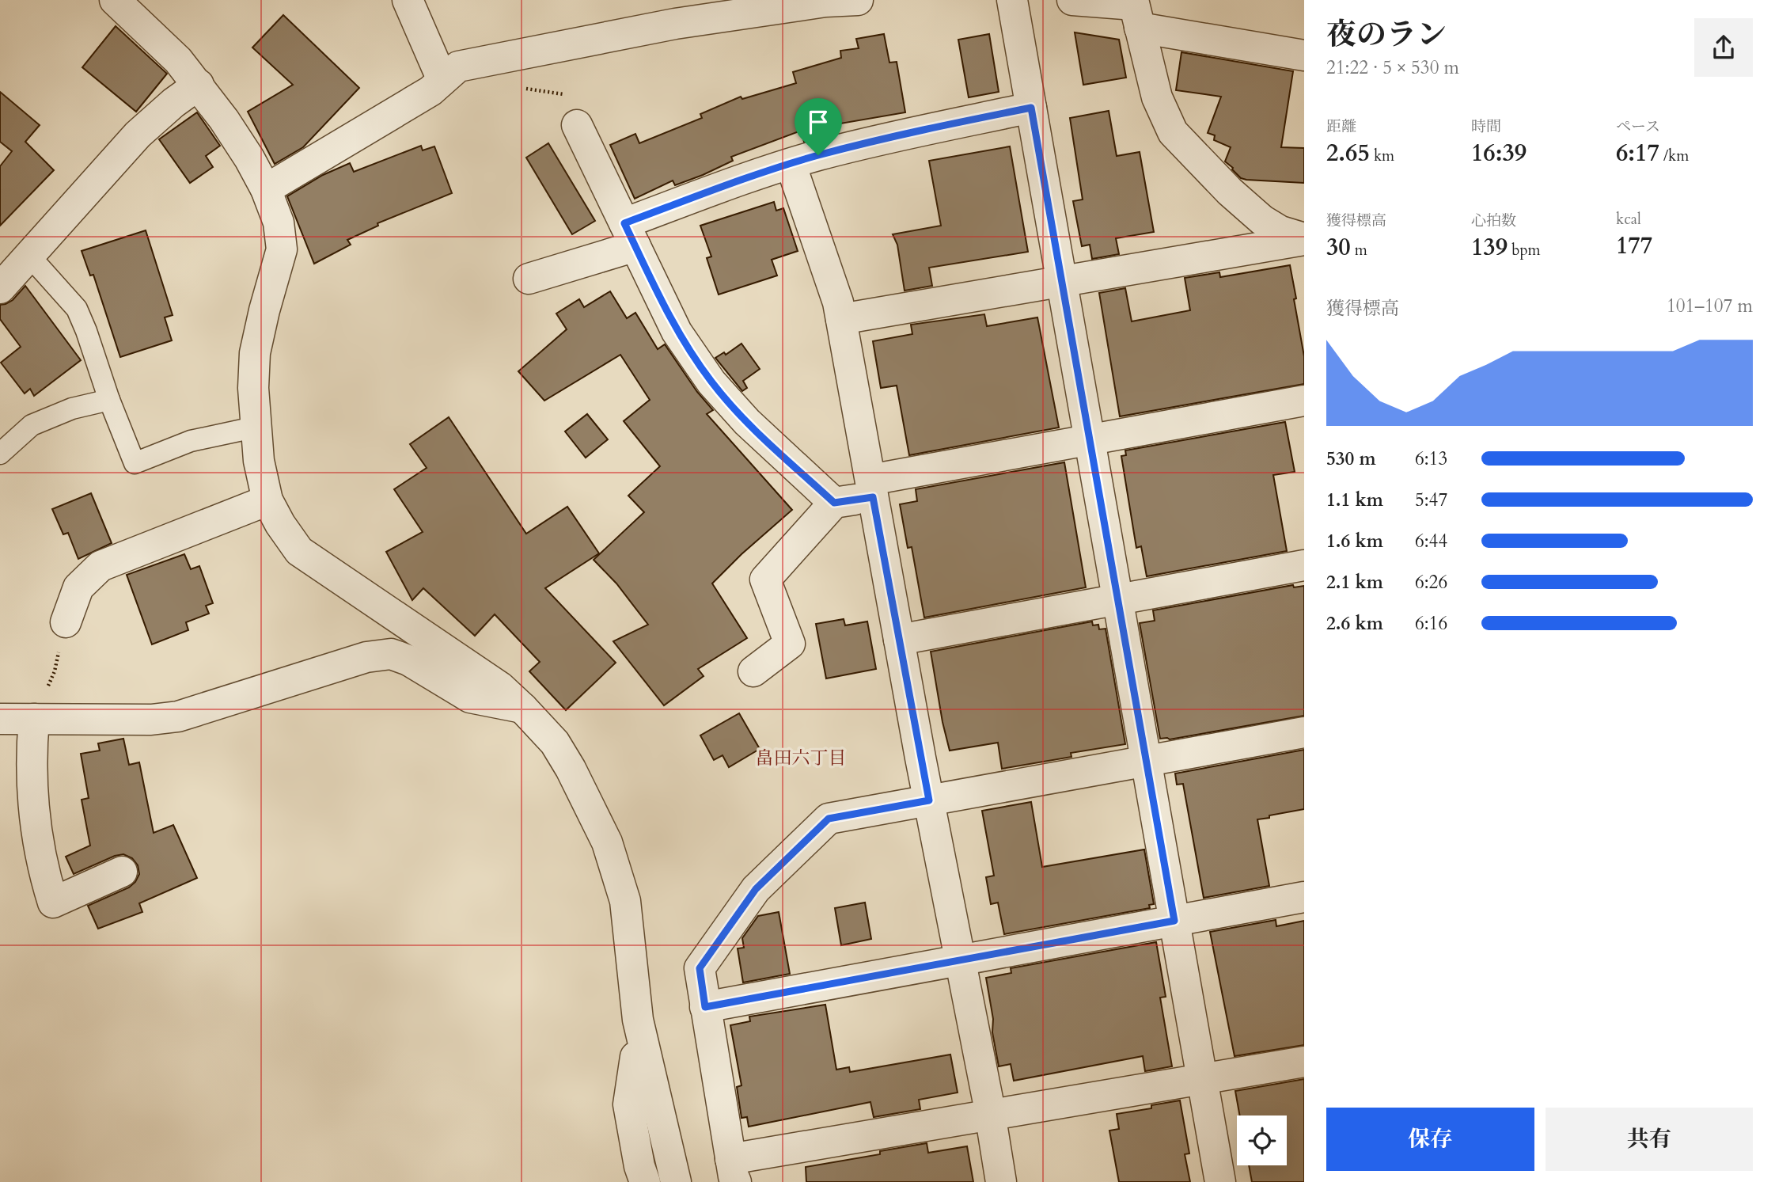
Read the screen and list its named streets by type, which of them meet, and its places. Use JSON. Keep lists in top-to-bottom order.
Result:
{
  "districts": ["畠田六丁目"],
  "page": {
    "heading": ["夜のラン", "21:22 · 5 × 530 m"],
    "stats": [
      ["距離", "2.65 km"],
      ["時間", "16:39"],
      ["ペース", "6:17 /km"],
      ["獲得標高", "30 m"],
      ["心拍数", "139 bpm"],
      ["kcal", "177"]
    ],
    "chart": ["獲得標高", "101–107 m"],
    "list": [
      {
        "name": "530 m",
        "note": "6:13"
      },
      {
        "name": "1.1 km",
        "note": "5:47"
      },
      {
        "name": "1.6 km",
        "note": "6:44"
      },
      {
        "name": "2.1 km",
        "note": "6:26"
      },
      {
        "name": "2.6 km",
        "note": "6:16"
      }
    ],
    "buttons": ["保存", "共有"]
  }
}
